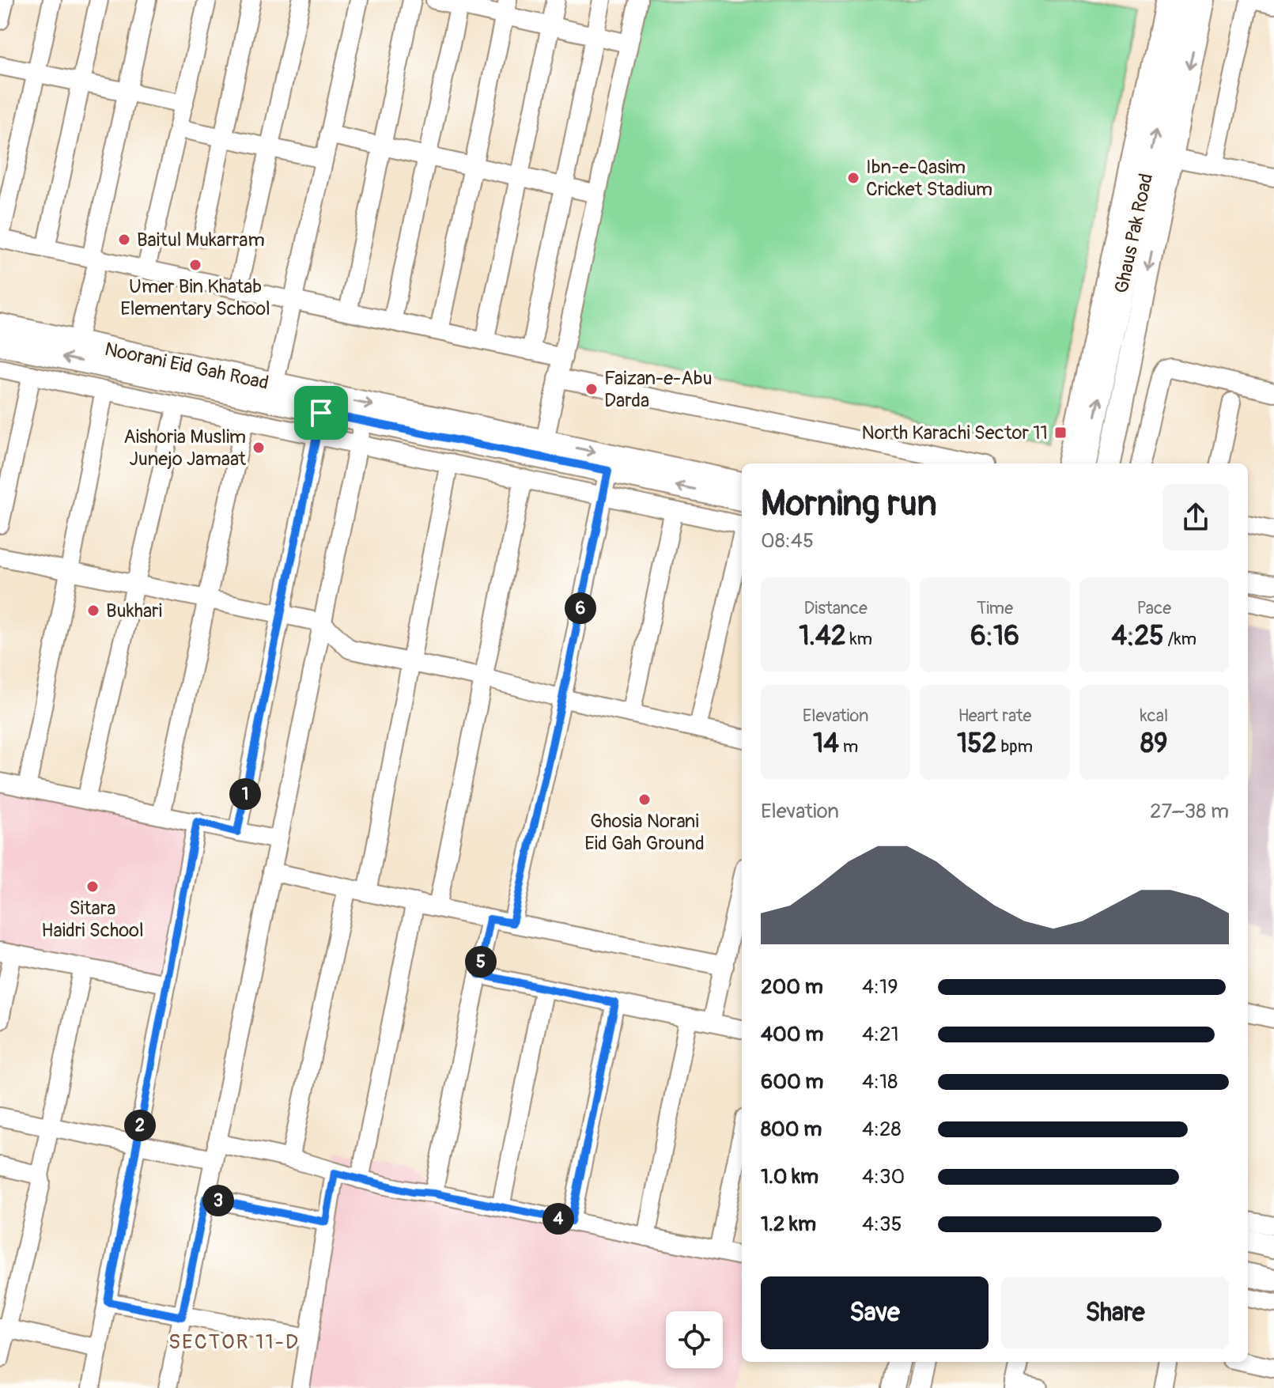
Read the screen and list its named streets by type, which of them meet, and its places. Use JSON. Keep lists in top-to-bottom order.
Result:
{
  "streets": {
    "main road": ["Ghaus Pak Road", "Noorani Eid Gah Road"]
  },
  "districts": ["SECTOR 11-D"],
  "places": {
    "other": [
      "Ibn-e-Qasim Cricket Stadium",
      "Baitul Mukarram",
      "Umer Bin Khatab Elementary School",
      "Faizan-e-Abu Darda",
      "Aishoria Muslim Junejo Jamaat",
      "Bukhari",
      "Ghosia Norani Eid Gah Ground",
      "Sitara Haidri School"
    ],
    "transit": ["North Karachi Sector 11"]
  },
  "page": {
    "heading": ["Morning run", "08:45"],
    "stats": [
      ["Distance", "1.42 km"],
      ["Time", "6:16"],
      ["Pace", "4:25 /km"],
      ["Elevation", "14 m"],
      ["Heart rate", "152 bpm"],
      ["kcal", "89"]
    ],
    "pins": [
      "6",
      "1",
      "5",
      "2",
      "3",
      "4"
    ],
    "chart": ["Elevation", "27–38 m"],
    "list": [
      {
        "name": "200 m",
        "note": "4:19"
      },
      {
        "name": "400 m",
        "note": "4:21"
      },
      {
        "name": "600 m",
        "note": "4:18"
      },
      {
        "name": "800 m",
        "note": "4:28"
      },
      {
        "name": "1.0 km",
        "note": "4:30"
      },
      {
        "name": "1.2 km",
        "note": "4:35"
      }
    ],
    "buttons": ["Save", "Share"]
  }
}
